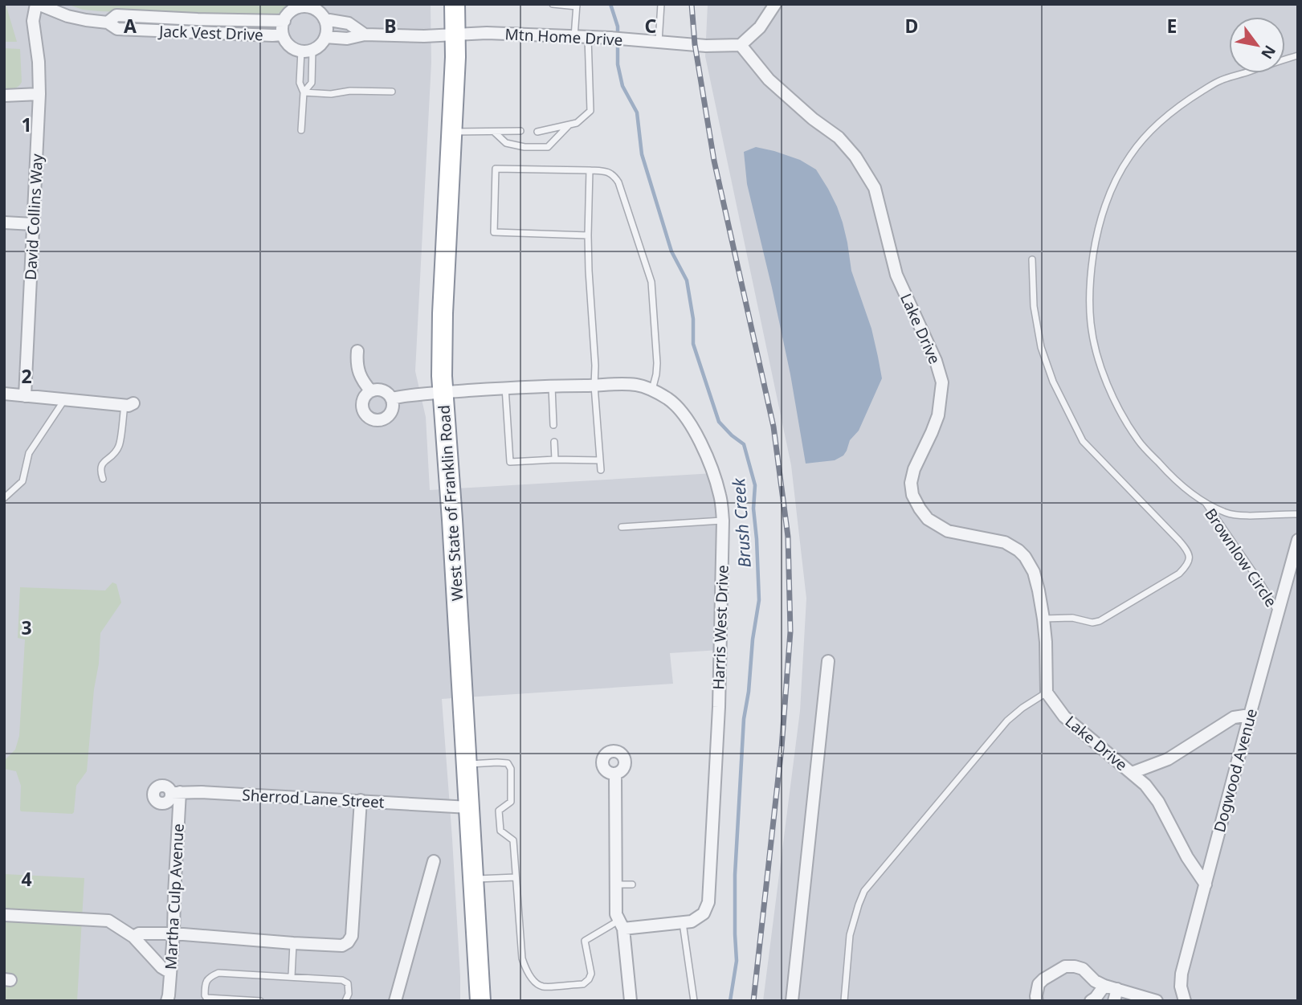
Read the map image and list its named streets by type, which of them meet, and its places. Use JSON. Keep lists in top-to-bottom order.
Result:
{
  "streets": {
    "highway": ["West State of Franklin Road"],
    "street": [
      "Jack Vest Drive",
      "Mtn Home Drive",
      "David Collins Way",
      "Lake Drive",
      "Harris West Drive",
      "Dogwood Avenue",
      "Sherrod Lane Street",
      "Martha Culp Avenue"
    ],
    "lane": ["Brownlow Circle"]
  },
  "crossings": [
    ["Jack Vest Drive", "David Collins Way"],
    ["Mtn Home Drive", "Lake Drive"],
    ["Mtn Home Drive", "West State of Franklin Road"],
    ["Lake Drive", "Dogwood Avenue"],
    ["West State of Franklin Road", "Harris West Drive"],
    ["West State of Franklin Road", "Sherrod Lane Street"],
    ["Brownlow Circle", "Dogwood Avenue"],
    ["Sherrod Lane Street", "Martha Culp Avenue"]
  ],
  "water": ["Brush Creek"],
  "north": "bottom right",
  "grid": {
    "columns": [
      "A",
      "B",
      "C",
      "D",
      "E"
    ],
    "rows": [
      "1",
      "2",
      "3",
      "4"
    ]
  }
}
